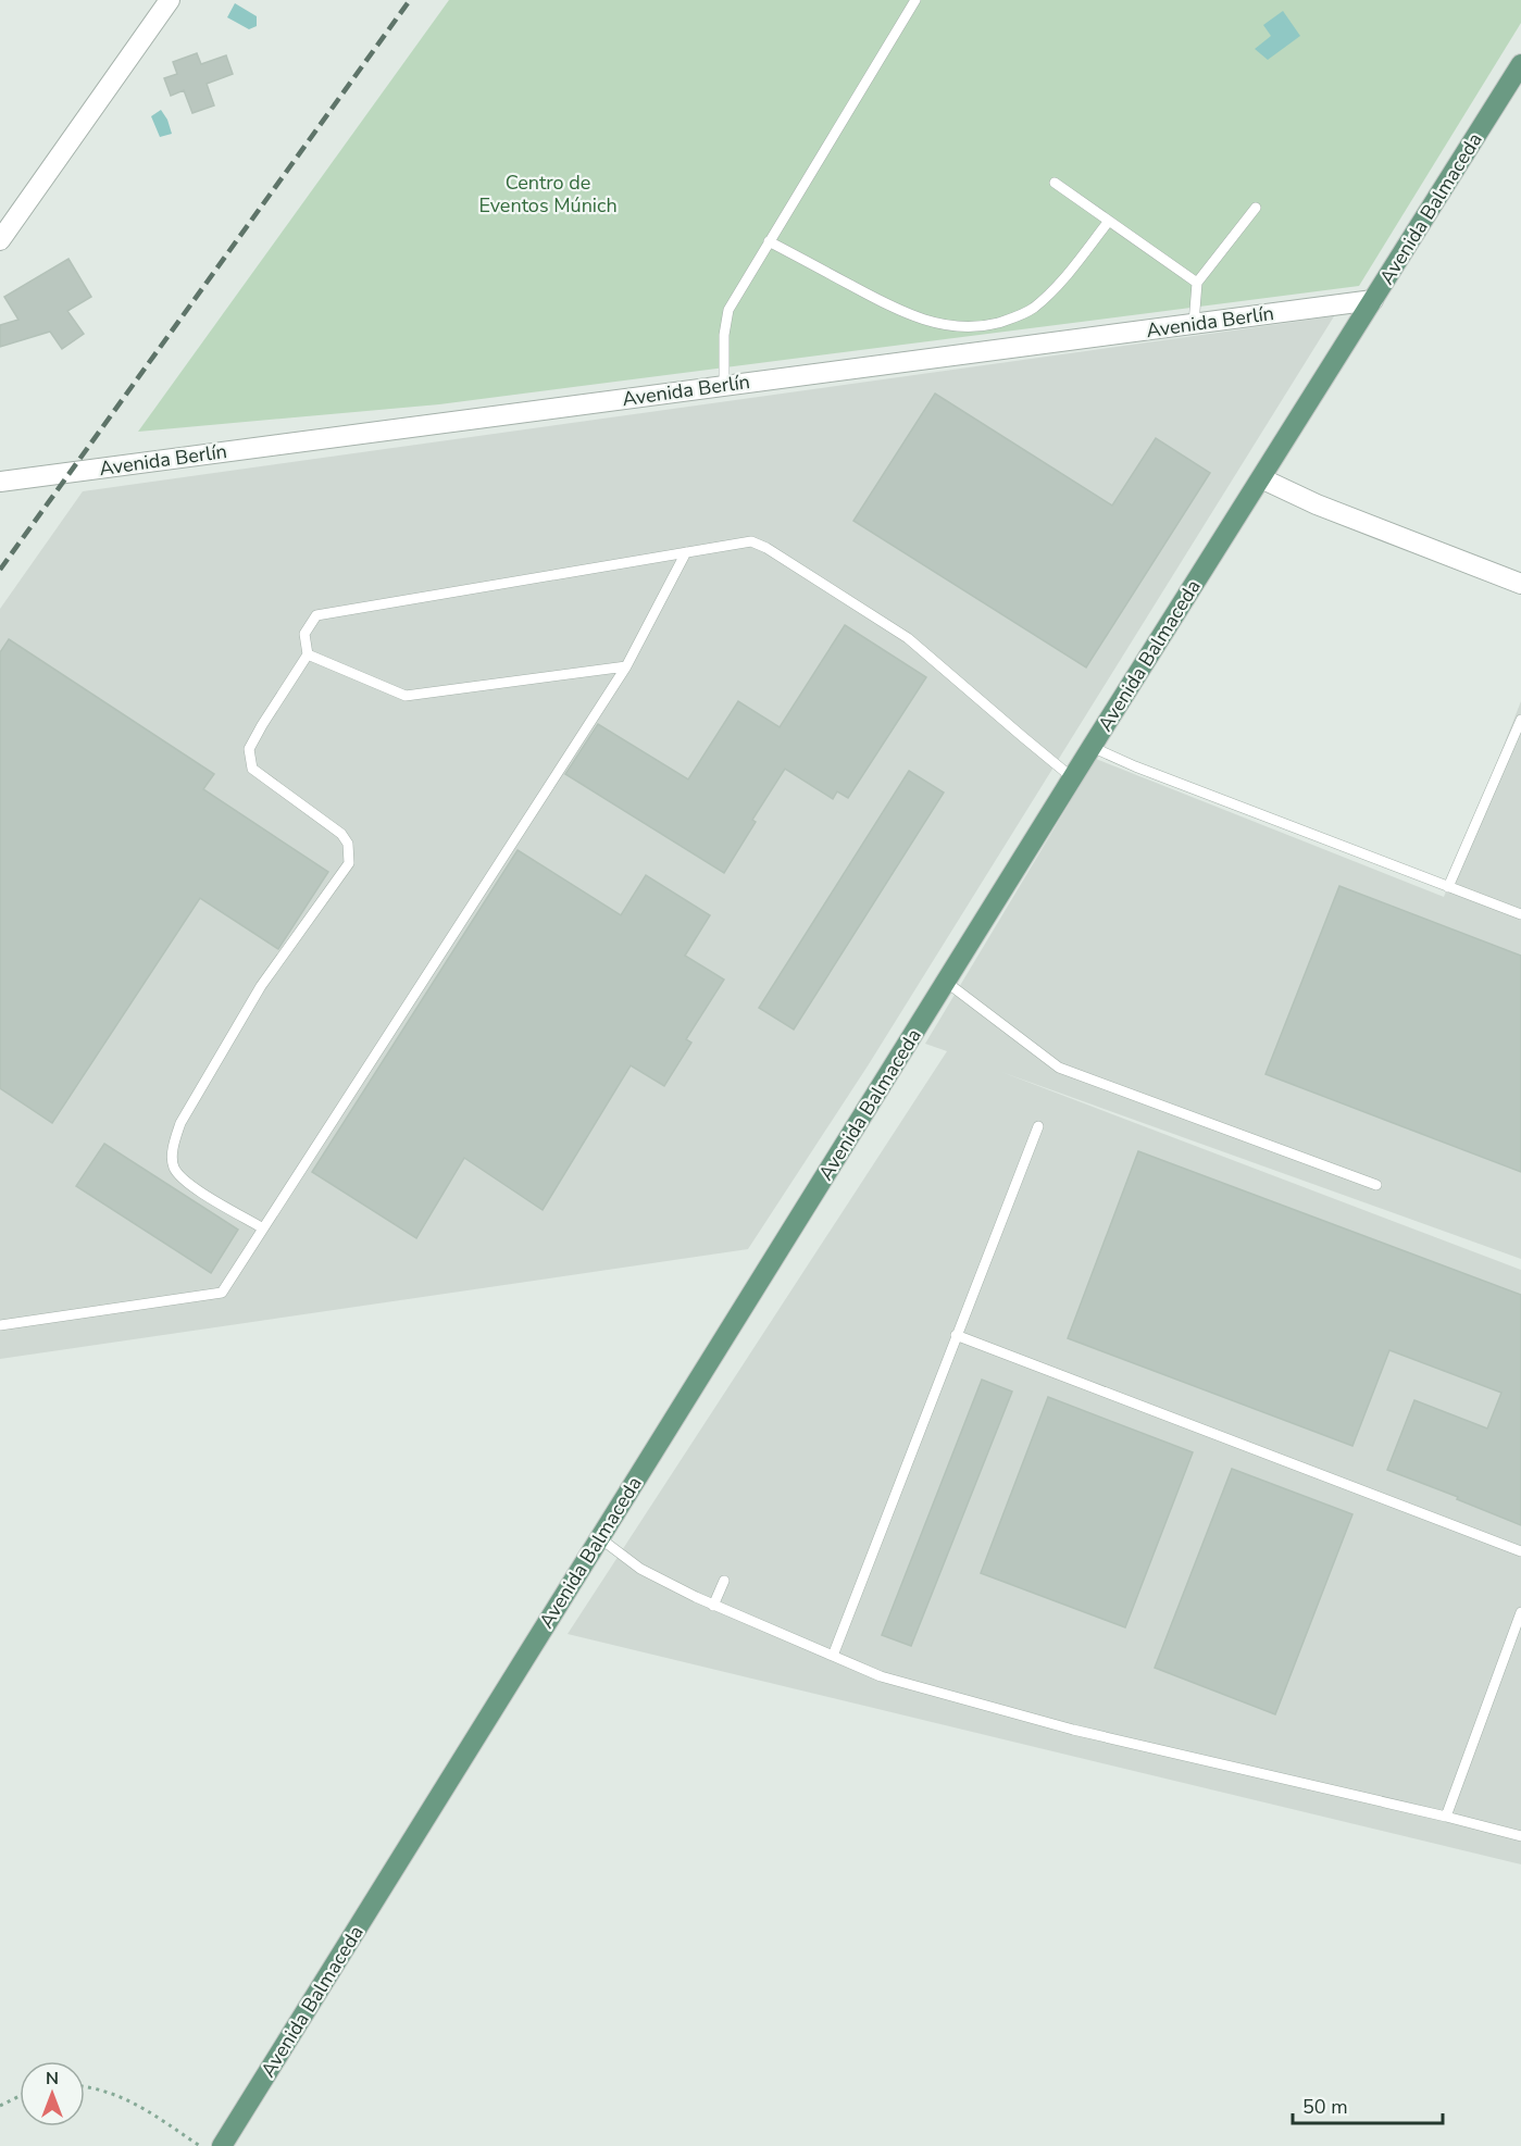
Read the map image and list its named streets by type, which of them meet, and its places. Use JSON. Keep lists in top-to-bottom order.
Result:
{
  "streets": {
    "main road": ["Avenida Balmaceda"],
    "street": ["Avenida Berlín"]
  },
  "crossings": [
    ["Avenida Balmaceda", "Avenida Berlín"]
  ],
  "parks": ["Centro de Eventos Múnich"],
  "scale_bar": "50 m",
  "north": "top"
}
